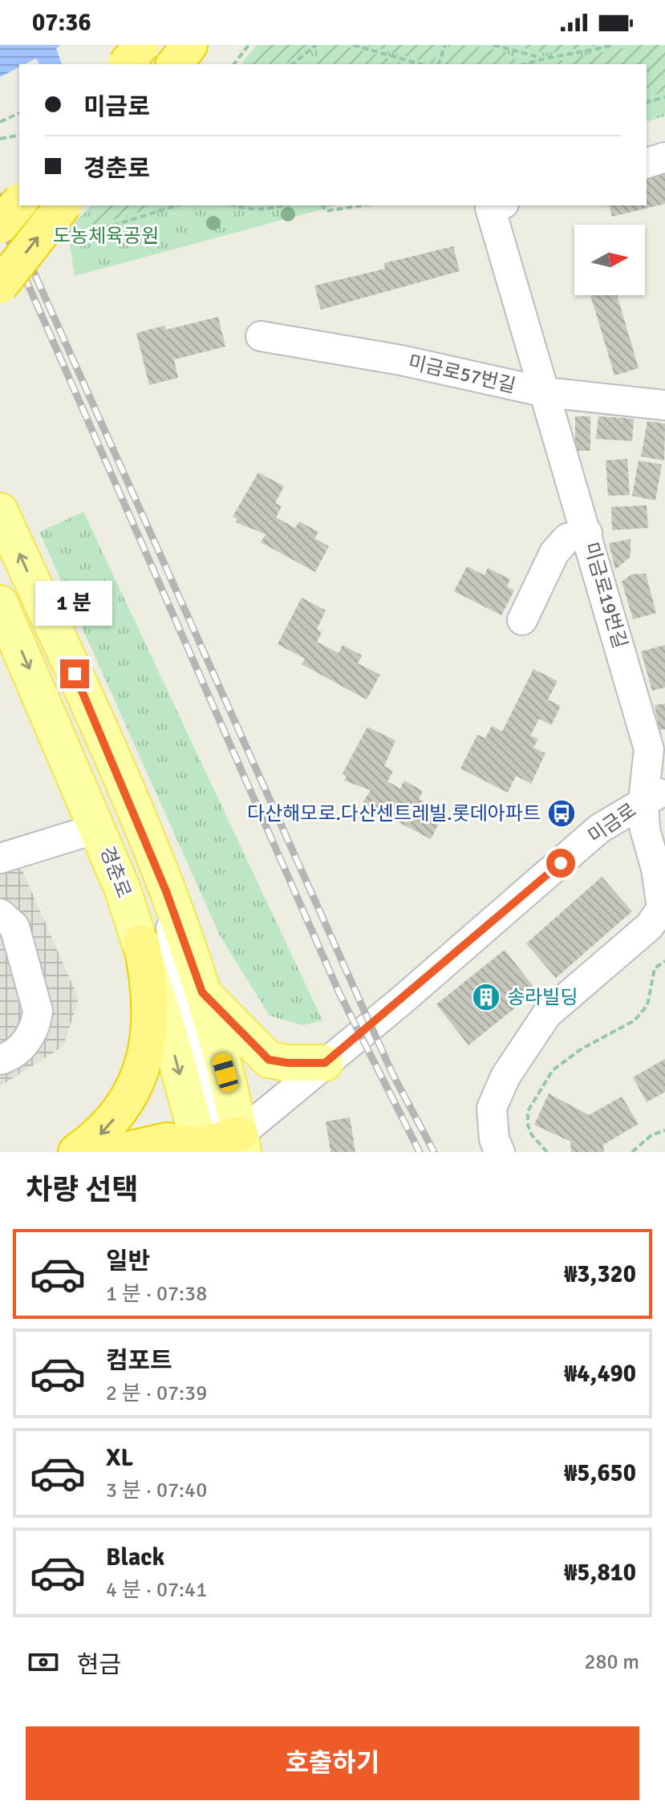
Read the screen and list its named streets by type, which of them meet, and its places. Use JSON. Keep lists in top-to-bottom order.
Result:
{
  "streets": {
    "main road": ["경춘로"],
    "street": ["미금로57번길", "미금로19번길", "미금로"]
  },
  "crossings": [
    ["미금로57번길", "미금로19번길"],
    ["미금로19번길", "미금로"],
    ["미금로", "경춘로"]
  ],
  "parks": ["도농체육공원"],
  "places": {
    "bus stop": ["다산해모로.다산센트레빌.롯데아파트"],
    "building": ["송라빌딩"]
  },
  "north": "right",
  "page": {
    "status": "07:36",
    "banner": ["미금로", "경춘로"],
    "bubble": "1 분",
    "heading": "차량 선택",
    "list": [
      {
        "name": "일반",
        "note": "1 분 · 07:38",
        "value": "₩3,320"
      },
      {
        "name": "컴포트",
        "note": "2 분 · 07:39",
        "value": "₩4,490"
      },
      {
        "name": "XL",
        "note": "3 분 · 07:40",
        "value": "₩5,650"
      },
      {
        "name": "Black",
        "note": "4 분 · 07:41",
        "value": "₩5,810"
      }
    ],
    "pay": ["현금", "280 m"],
    "buttons": "호출하기"
  }
}
